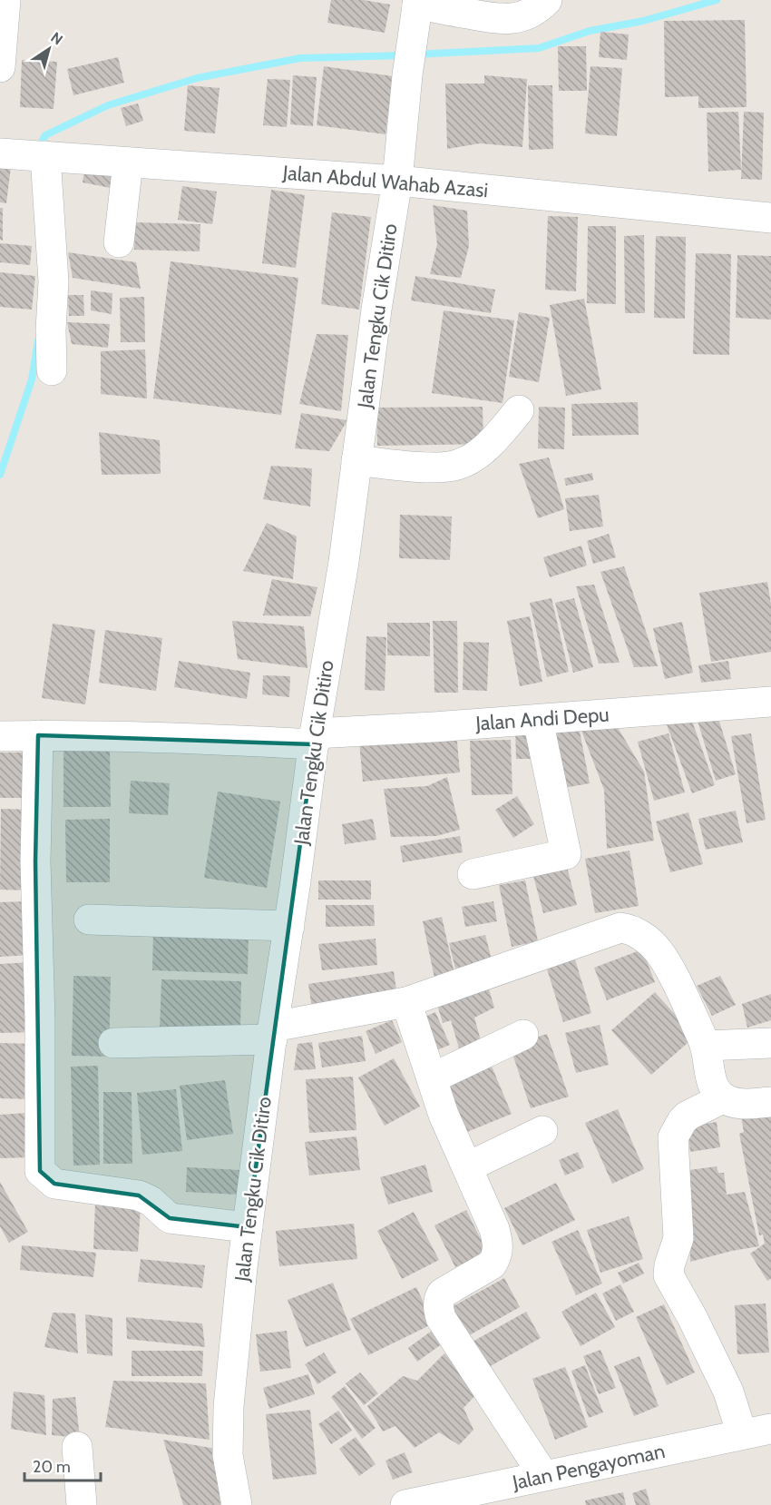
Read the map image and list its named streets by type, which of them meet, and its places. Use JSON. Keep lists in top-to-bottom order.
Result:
{
  "streets": {
    "street": [
      "Jalan Abdul Wahab Azasi",
      "Jalan Tengku Cik Ditiro",
      "Jalan Andi Depu",
      "Jalan Pengayoman"
    ]
  },
  "crossings": [
    ["Jalan Abdul Wahab Azasi", "Jalan Tengku Cik Ditiro"],
    ["Jalan Tengku Cik Ditiro", "Jalan Andi Depu"]
  ],
  "scale_bar": "20 m",
  "north": "top right"
}
